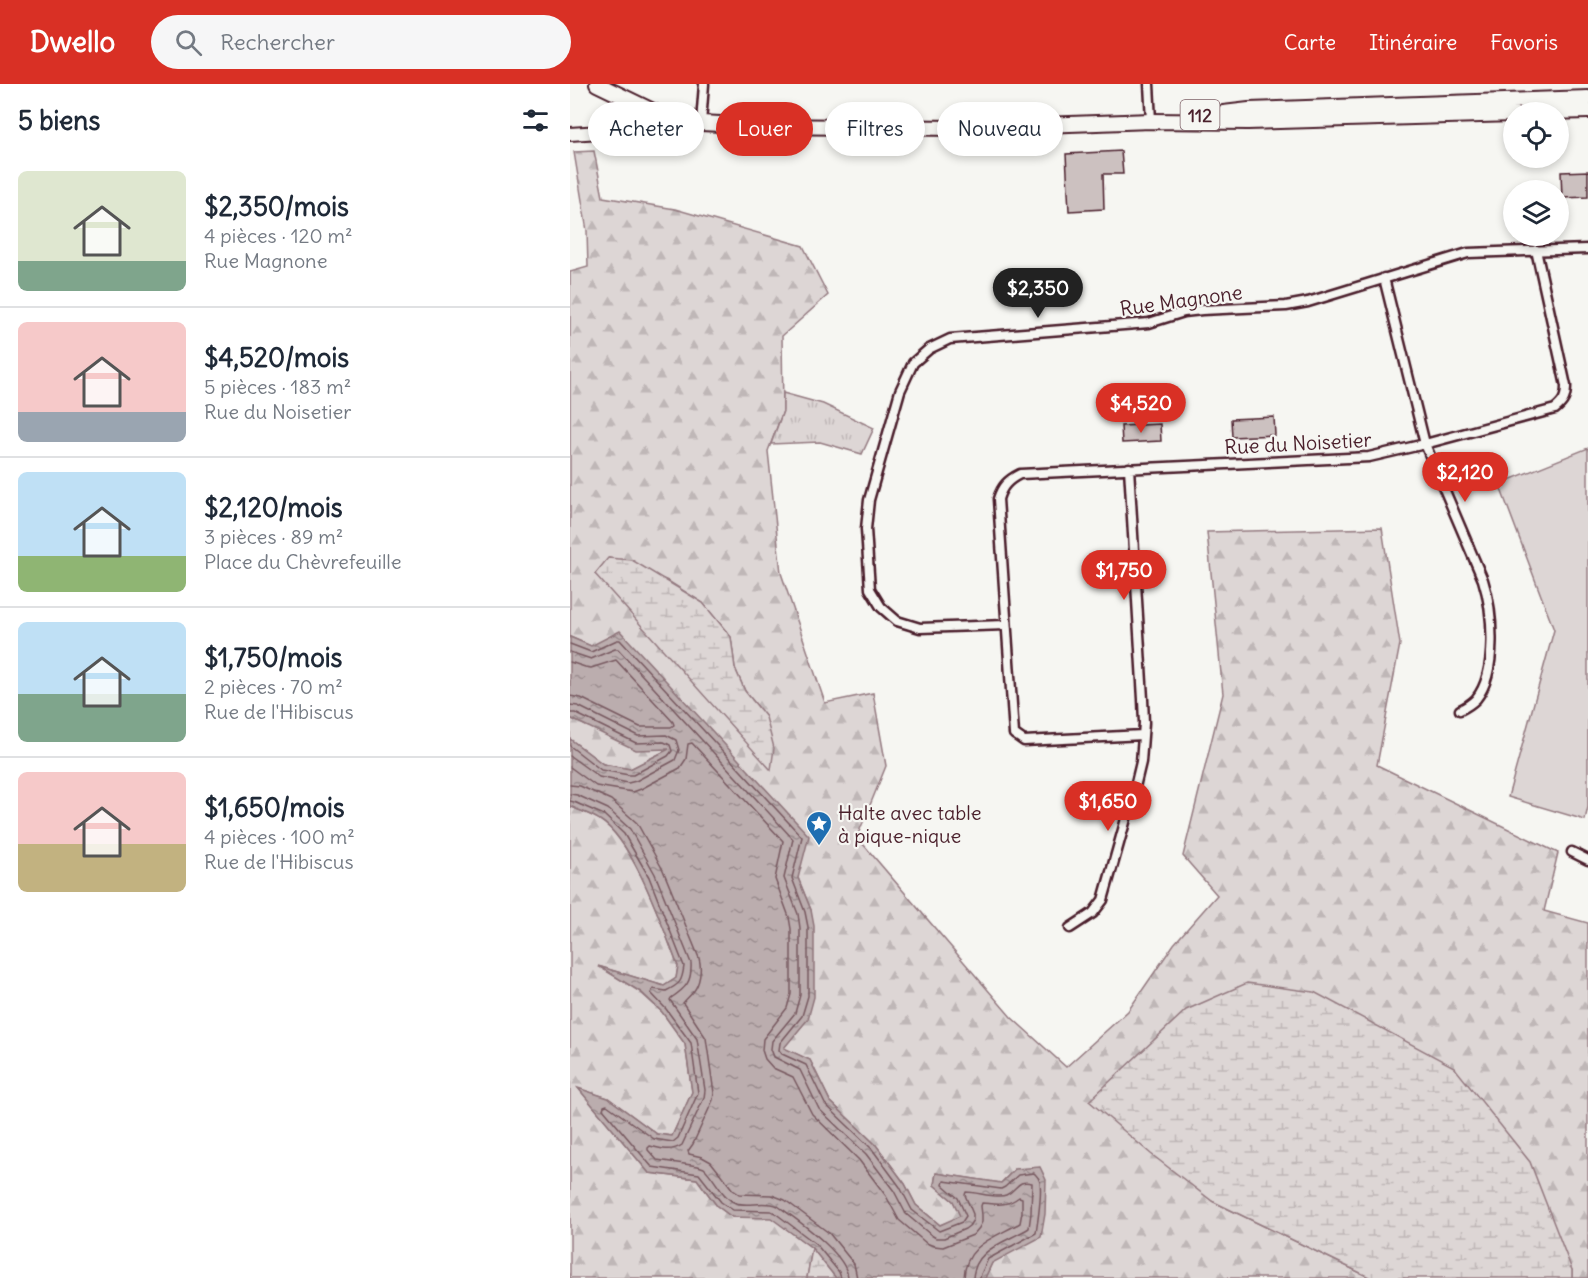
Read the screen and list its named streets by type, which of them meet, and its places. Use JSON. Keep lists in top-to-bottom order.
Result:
{
  "streets": {
    "main road": ["112"],
    "street": ["Rue Magnone", "Rue du Noisetier"]
  },
  "crossings": [
    ["Rue Magnone", "Rue du Noisetier"]
  ],
  "places": {
    "place": ["Halte avec table à pique-nique"]
  },
  "page": {
    "header": "Dwello",
    "search": "Rechercher",
    "nav": ["Carte", "Itinéraire", "Favoris"],
    "heading": "5 biens",
    "chip": [
      "Acheter",
      "Louer",
      "Filtres",
      "Nouveau"
    ],
    "list": [
      {
        "name": "$2,350/mois",
        "note": "4 pièces · 120 m² · Rue Magnone"
      },
      {
        "name": "$4,520/mois",
        "note": "5 pièces · 183 m² · Rue du Noisetier"
      },
      {
        "name": "$2,120/mois",
        "note": "3 pièces · 89 m² · Place du Chèvrefeuille"
      },
      {
        "name": "$1,750/mois",
        "note": "2 pièces · 70 m² · Rue de l'Hibiscus"
      },
      {
        "name": "$1,650/mois",
        "note": "4 pièces · 100 m² · Rue de l'Hibiscus"
      }
    ],
    "price": [
      "$2,350",
      "$4,520",
      "$2,120",
      "$1,750",
      "$1,650"
    ]
  }
}
